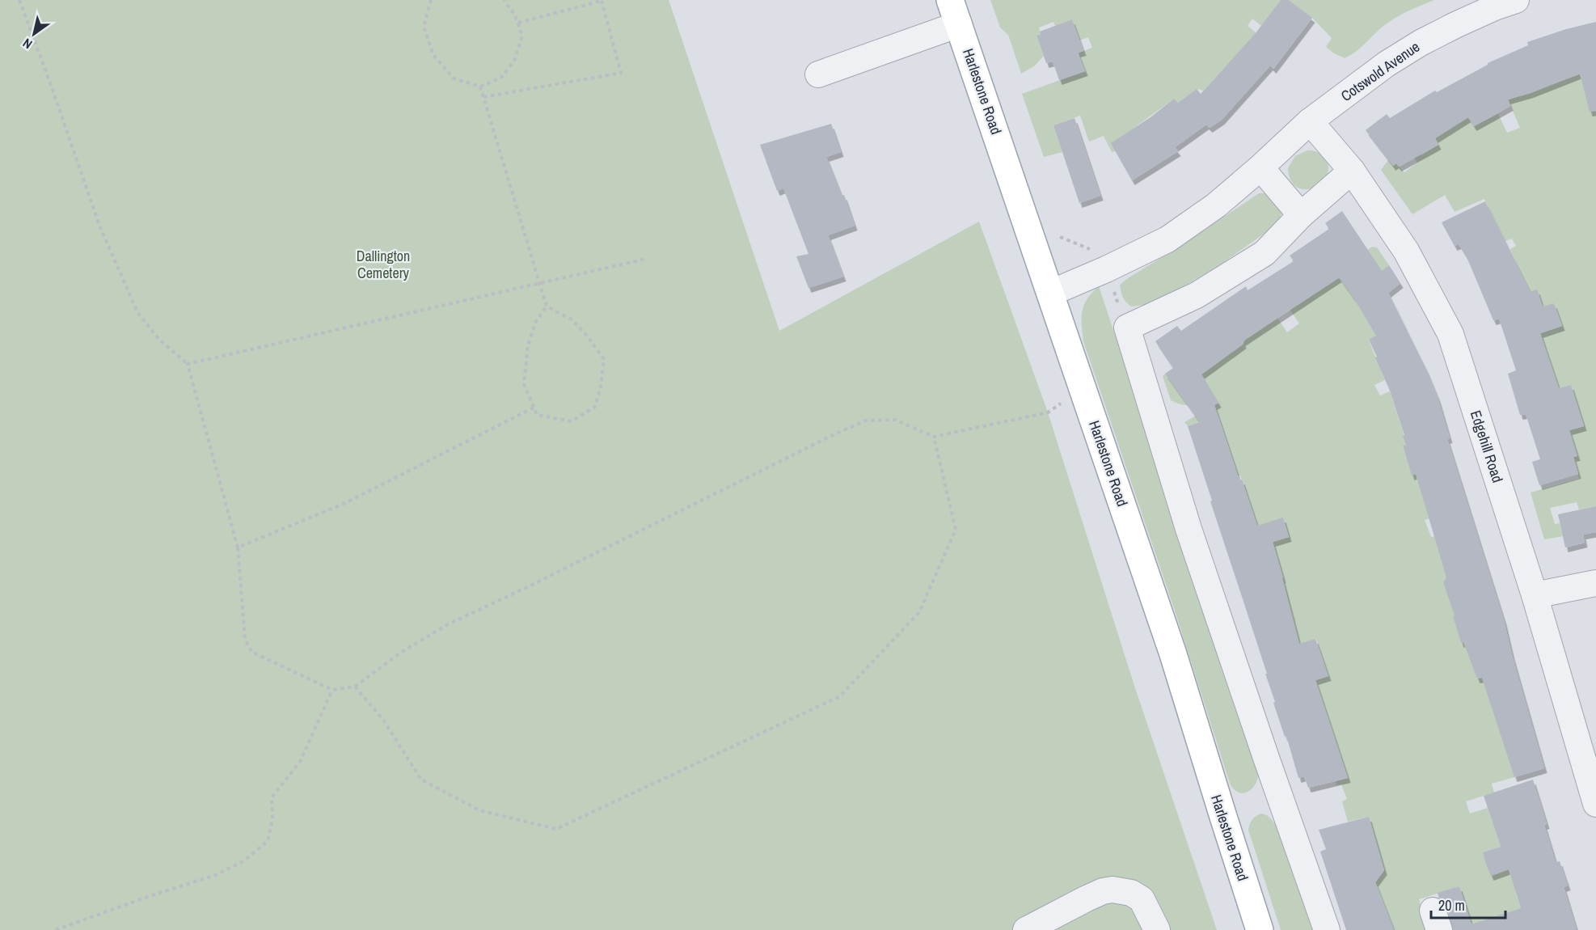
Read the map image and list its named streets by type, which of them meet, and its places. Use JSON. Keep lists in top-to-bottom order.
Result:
{
  "streets": {
    "main road": ["Harlestone Road"],
    "street": ["Cotswold Avenue", "Edgehill Road"]
  },
  "crossings": [
    ["Cotswold Avenue", "Harlestone Road"],
    ["Cotswold Avenue", "Edgehill Road"]
  ],
  "parks": ["Dallington Cemetery"],
  "scale_bar": "20 m",
  "north": "bottom left"
}
